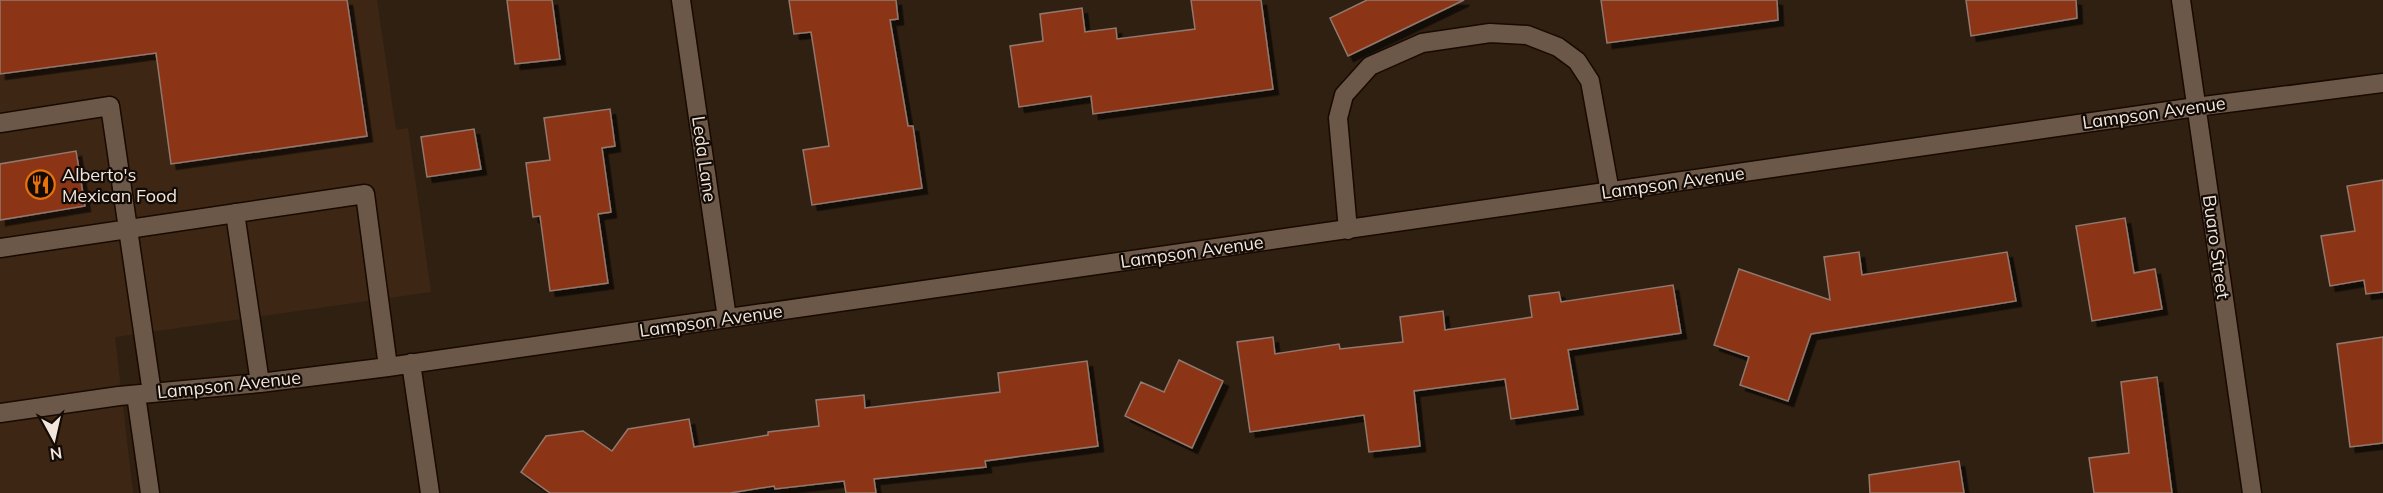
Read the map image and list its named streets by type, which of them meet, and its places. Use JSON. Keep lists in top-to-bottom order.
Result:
{
  "streets": {
    "street": ["Lampson Avenue", "Leda Lane", "Buaro Street"]
  },
  "crossings": [
    ["Lampson Avenue", "Leda Lane"],
    ["Lampson Avenue", "Buaro Street"]
  ],
  "places": {
    "restaurant": ["Alberto's Mexican Food"]
  },
  "north": "bottom"
}
